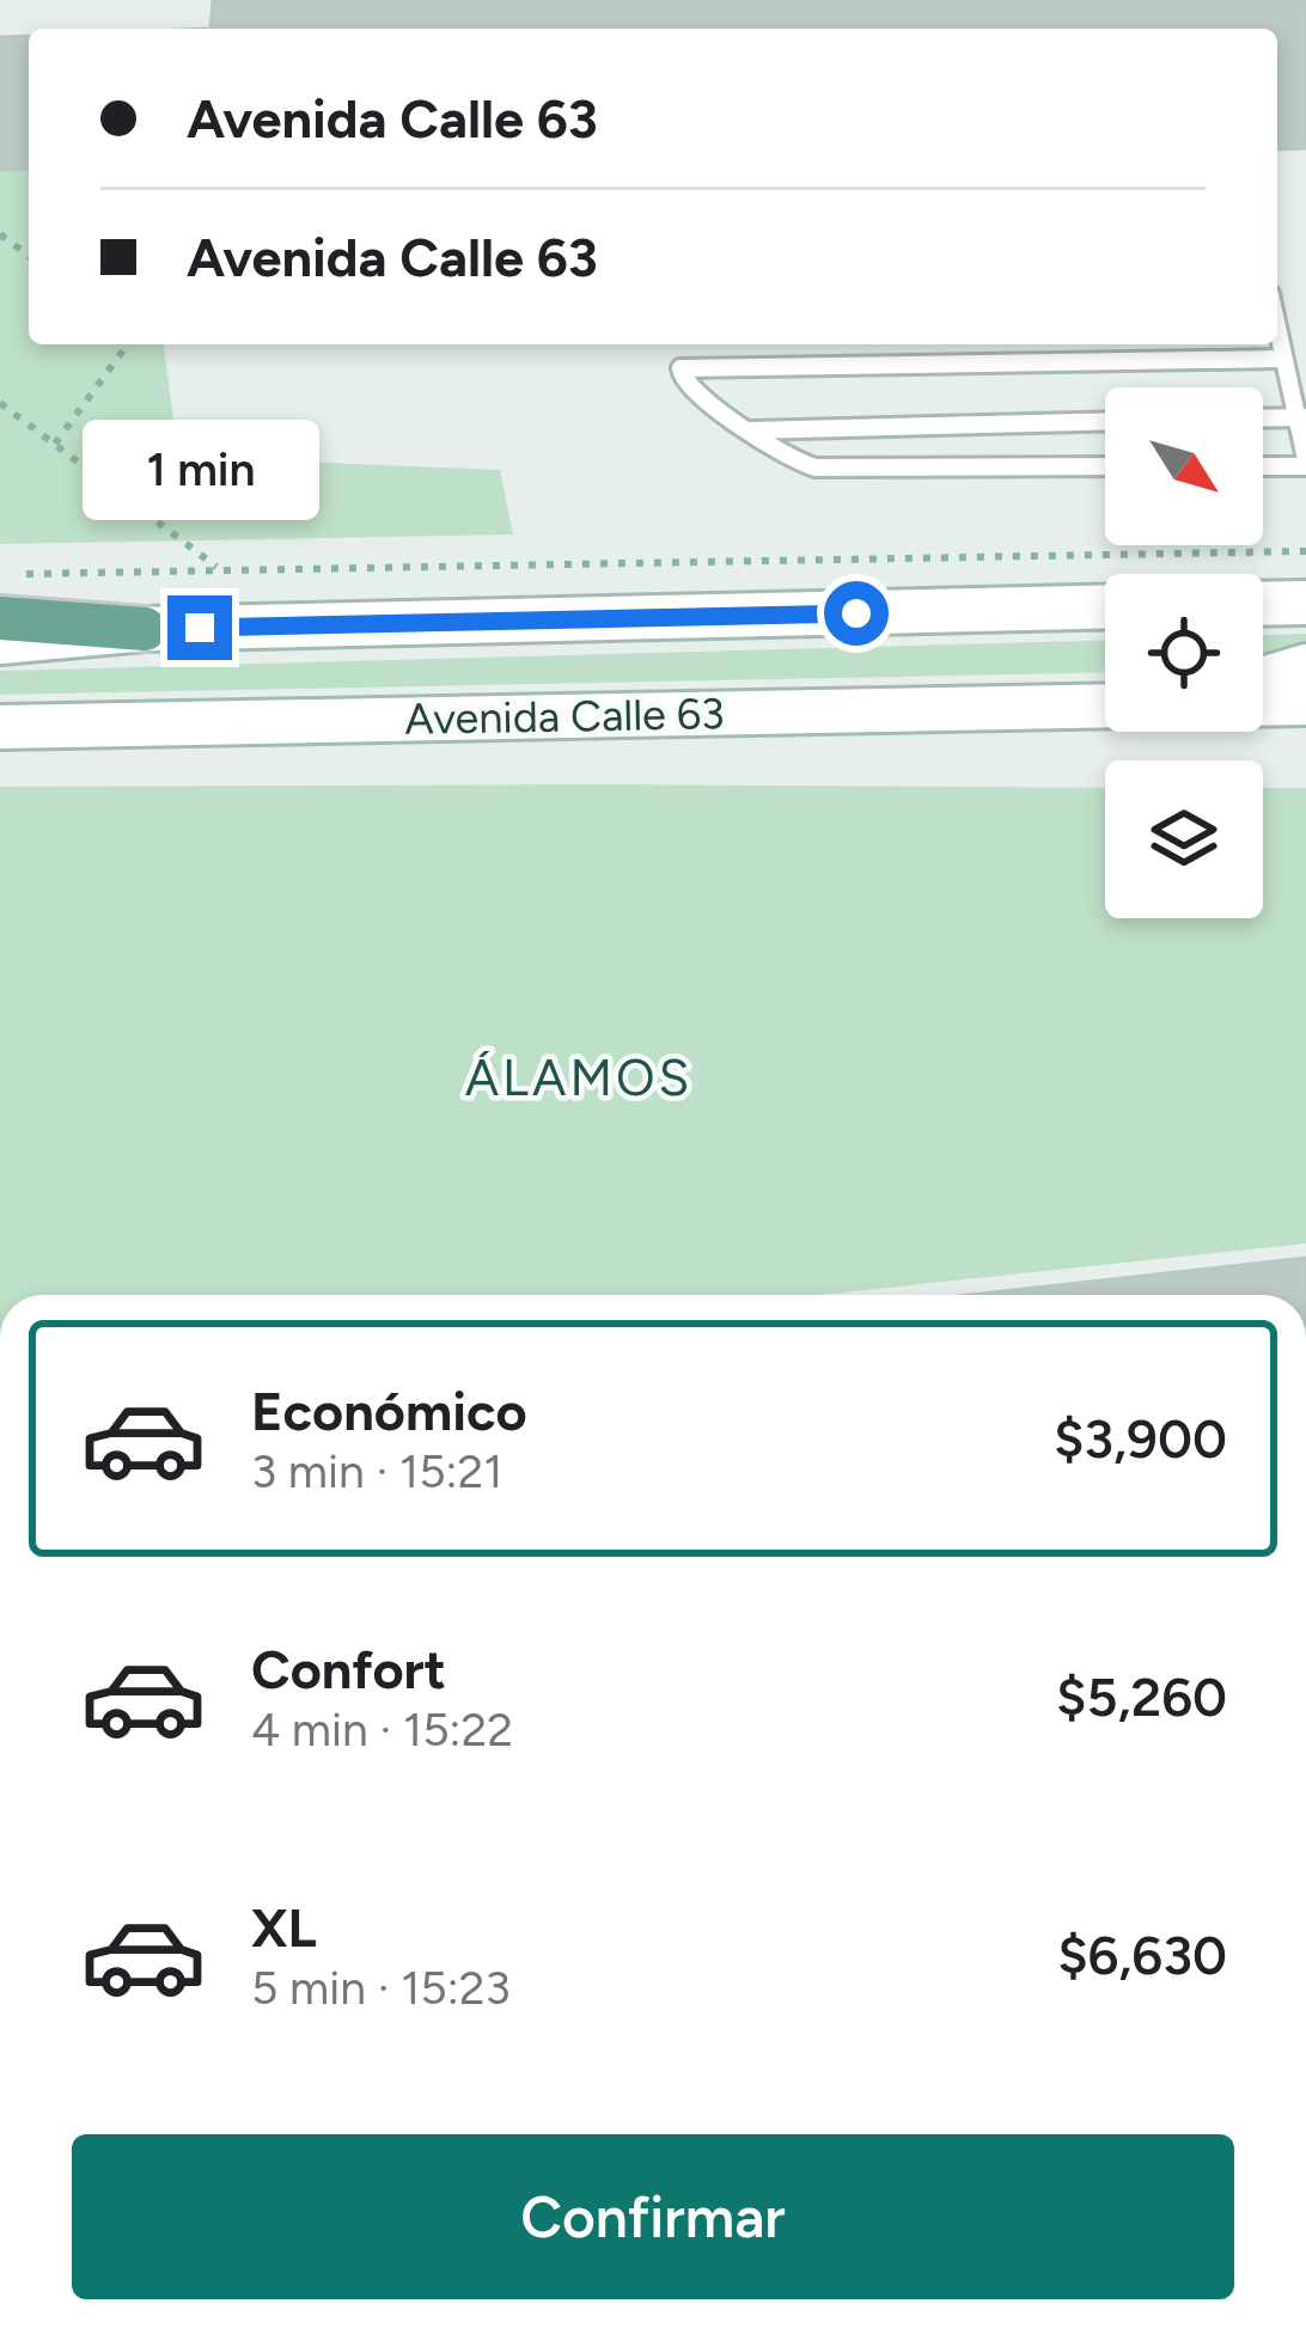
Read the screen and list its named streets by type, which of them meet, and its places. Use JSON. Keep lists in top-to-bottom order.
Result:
{
  "streets": {
    "main road": ["Avenida Calle 63"]
  },
  "districts": ["ÁLAMOS"],
  "north": "bottom right",
  "page": {
    "banner": ["Avenida Calle 63", "Avenida Calle 63"],
    "bubble": "1 min",
    "list": [
      {
        "name": "Económico",
        "note": "3 min · 15:21",
        "value": "$3,900"
      },
      {
        "name": "Confort",
        "note": "4 min · 15:22",
        "value": "$5,260"
      },
      {
        "name": "XL",
        "note": "5 min · 15:23",
        "value": "$6,630"
      }
    ],
    "buttons": "Confirmar"
  }
}
